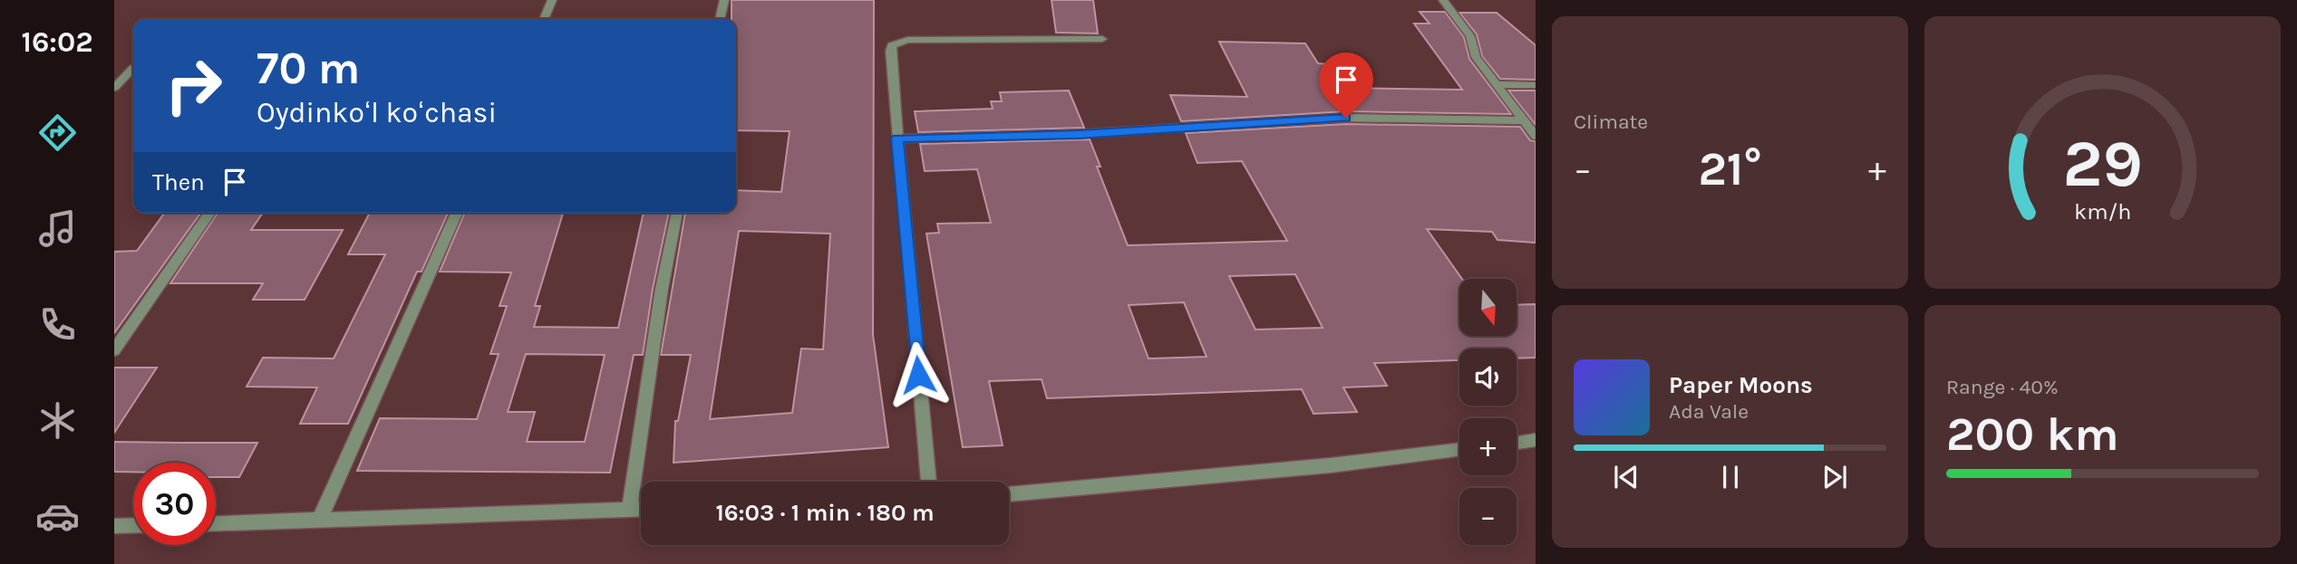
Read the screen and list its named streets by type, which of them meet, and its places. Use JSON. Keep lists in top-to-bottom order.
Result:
{
  "north": "bottom",
  "page": {
    "tabs": "16:02",
    "tile": [
      "Climate",
      ["Range · 40%", "200 km"]
    ],
    "turn": ["70 m", "Oydinkoʻl koʻchasi"],
    "heat": ["−", "21°", "+"],
    "then": "Then",
    "map_buttons": ["+", "−"],
    "song": ["Paper Moons", "Ada Vale"],
    "limit": "30",
    "trip": "16:03 · 1 min · 180 m",
    "gauge": ["29", "km/h"]
  }
}
